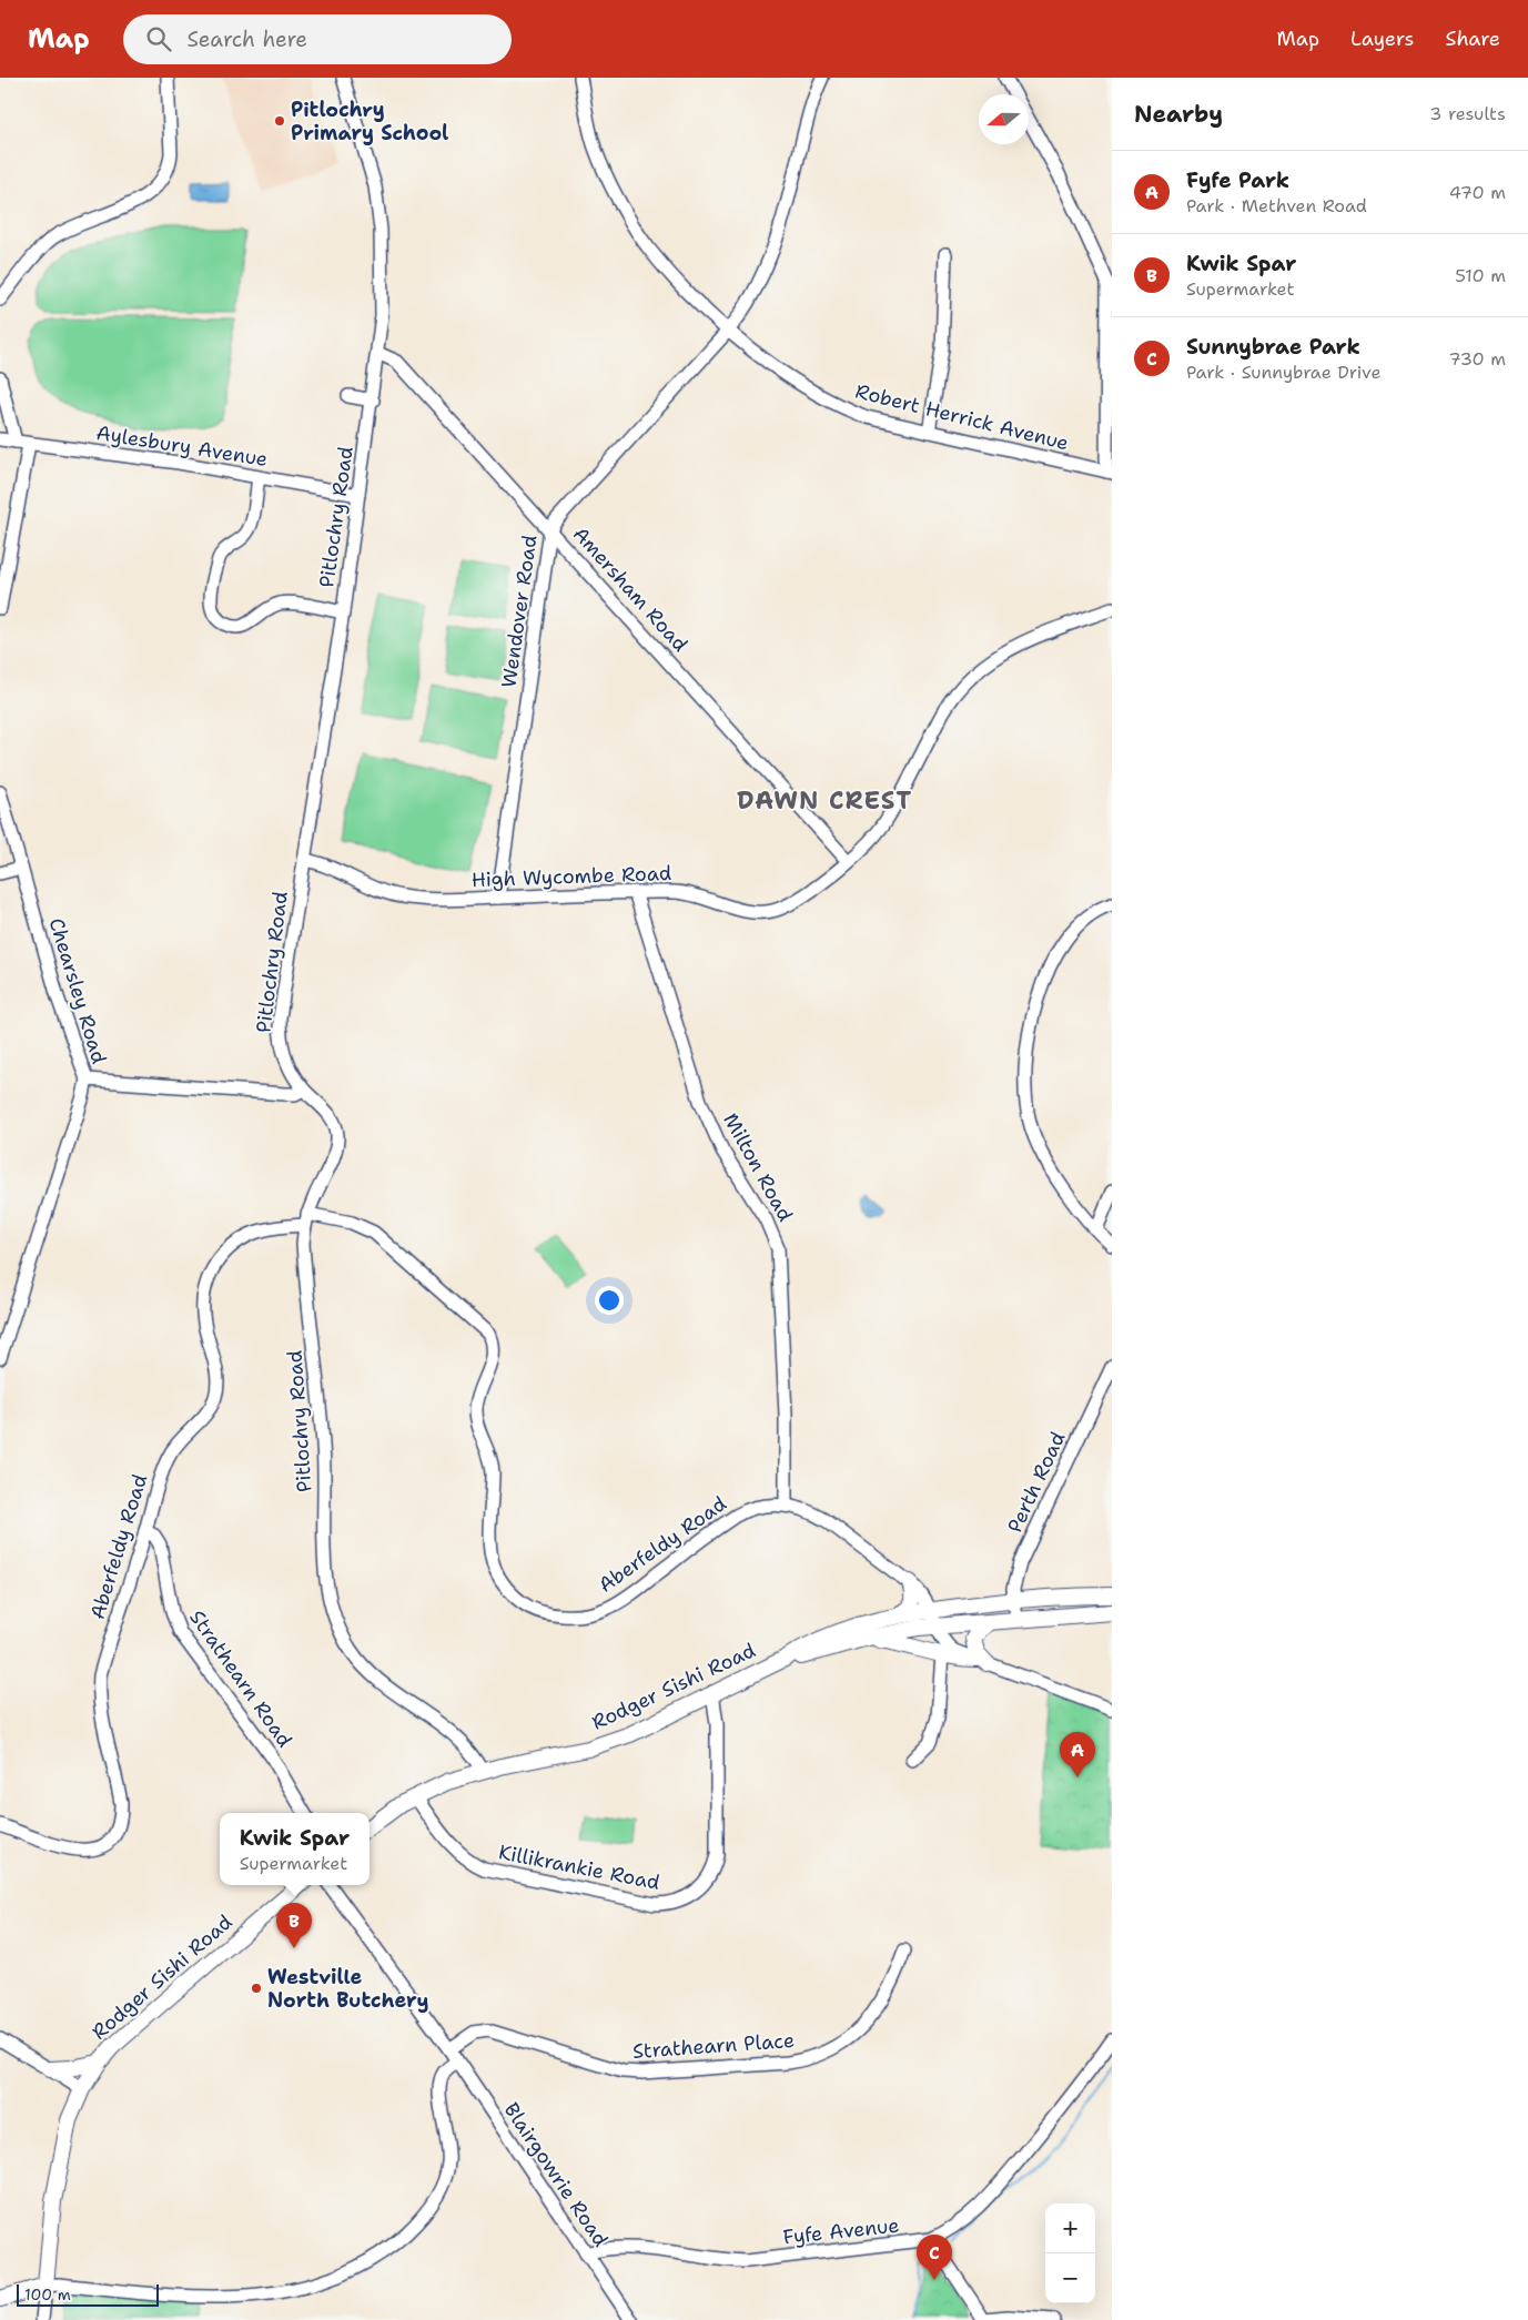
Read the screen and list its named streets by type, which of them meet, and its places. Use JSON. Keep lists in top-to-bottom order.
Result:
{
  "streets": {
    "main road": ["Rodger Sishi Road"],
    "street": [
      "Robert Herrick Avenue",
      "Aylesbury Avenue",
      "Pitlochry Road",
      "Amersham Road",
      "Wendover Road",
      "High Wycombe Road",
      "Chearsley Road",
      "Milton Road",
      "Perth Road",
      "Aberfeldy Road",
      "Strathearn Road",
      "Killikrankie Road",
      "Strathearn Place",
      "Blairgowrie Road",
      "Fyfe Avenue"
    ]
  },
  "crossings": [
    ["Robert Herrick Avenue", "Wendover Road"],
    ["Aylesbury Avenue", "Pitlochry Road"],
    ["Pitlochry Road", "Amersham Road"],
    ["Pitlochry Road", "High Wycombe Road"],
    ["Pitlochry Road", "Aberfeldy Road"],
    ["Pitlochry Road", "Rodger Sishi Road"],
    ["Amersham Road", "Wendover Road"],
    ["Amersham Road", "High Wycombe Road"],
    ["Wendover Road", "High Wycombe Road"],
    ["High Wycombe Road", "Milton Road"],
    ["Milton Road", "Aberfeldy Road"],
    ["Perth Road", "Rodger Sishi Road"],
    ["Aberfeldy Road", "Strathearn Road"],
    ["Aberfeldy Road", "Rodger Sishi Road"],
    ["Rodger Sishi Road", "Killikrankie Road"],
    ["Strathearn Place", "Blairgowrie Road"],
    ["Blairgowrie Road", "Fyfe Avenue"]
  ],
  "districts": ["DAWN CREST"],
  "places": ["Pitlochry Primary School", "Westville North Butchery"],
  "scale_bar": "100 m",
  "north": "left",
  "page": {
    "header": "Map",
    "search": "Search here",
    "nav": ["Map", "Layers", "Share"],
    "heading": ["Nearby", "3 results"],
    "list": [
      {
        "mark": "A",
        "name": "Fyfe Park",
        "note": "Park · Methven Road",
        "value": "470 m"
      },
      {
        "mark": "B",
        "name": "Kwik Spar",
        "note": "Supermarket",
        "value": "510 m"
      },
      {
        "mark": "C",
        "name": "Sunnybrae Park",
        "note": "Park · Sunnybrae Drive",
        "value": "730 m"
      }
    ],
    "pins": ["A", "B", "C"],
    "popup": ["Kwik Spar", "Supermarket"],
    "map_buttons": ["+", "−"],
    "scale": "100 m"
  }
}
